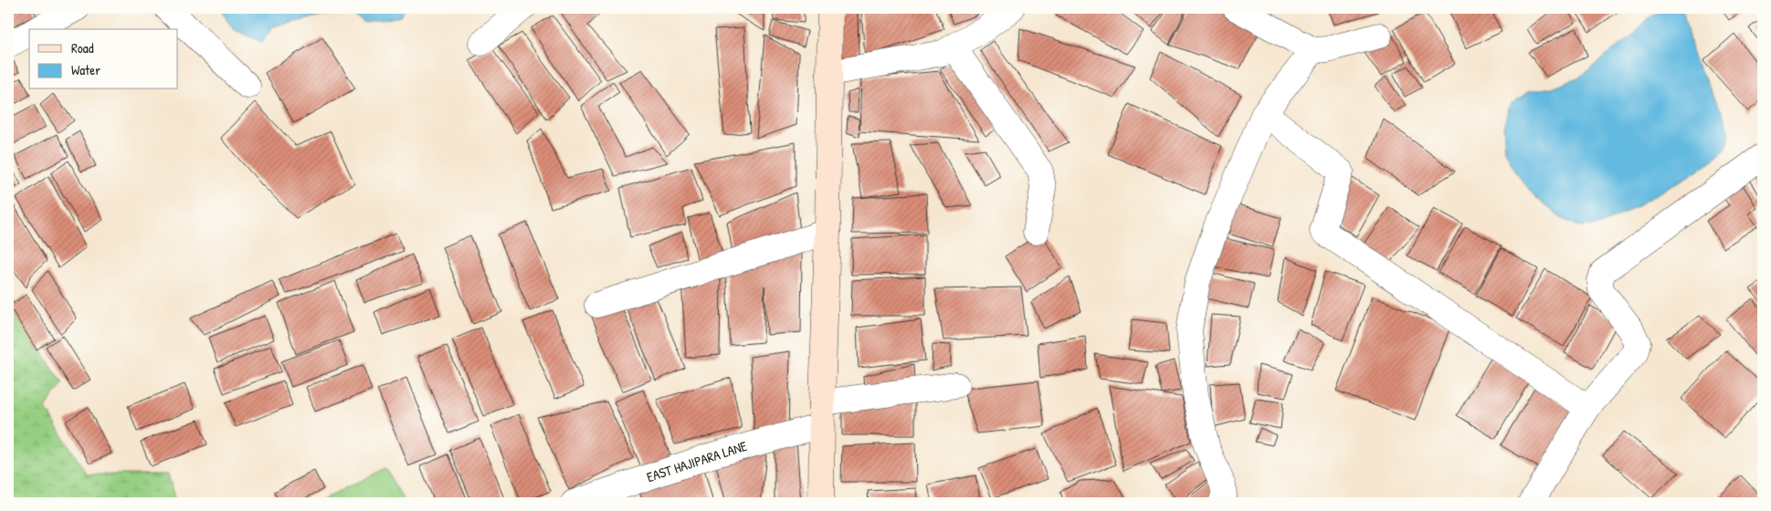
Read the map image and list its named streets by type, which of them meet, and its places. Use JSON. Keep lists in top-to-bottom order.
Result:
{
  "streets": {
    "street": ["EAST HAJIPARA LANE"]
  },
  "legend": ["Road", "Water"]
}
